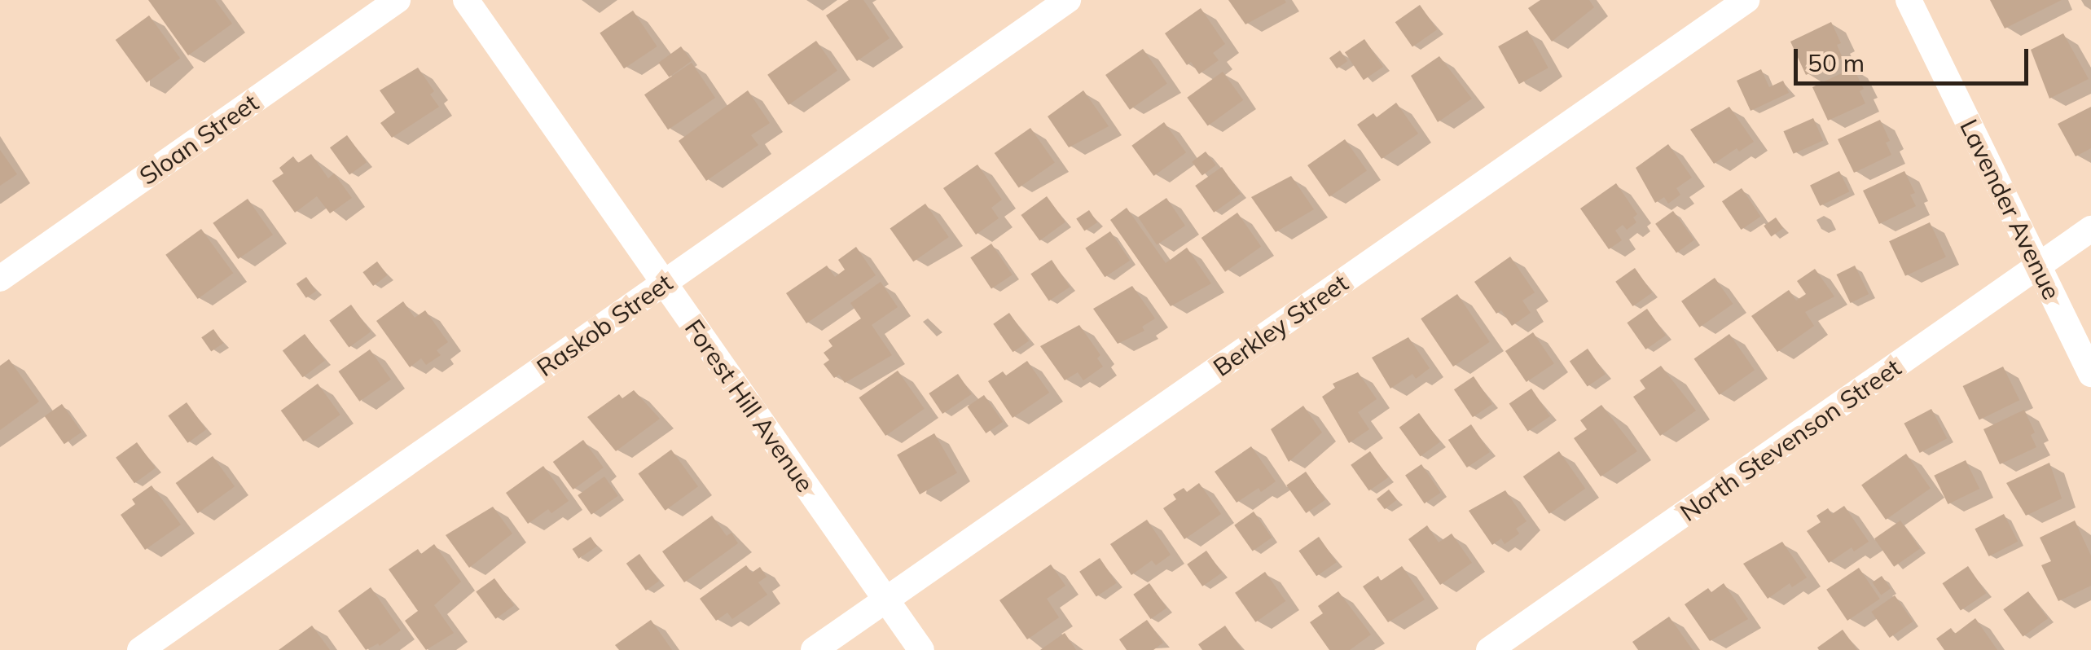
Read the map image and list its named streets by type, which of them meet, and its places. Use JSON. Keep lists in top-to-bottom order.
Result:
{
  "streets": {
    "street": [
      "Sloan Street",
      "Lavender Avenue",
      "Raskob Street",
      "Berkley Street",
      "Forest Hill Avenue",
      "North Stevenson Street"
    ]
  },
  "crossings": [
    ["Lavender Avenue", "North Stevenson Street"],
    ["Raskob Street", "Forest Hill Avenue"],
    ["Berkley Street", "Forest Hill Avenue"]
  ],
  "scale_bar": "50 m"
}
